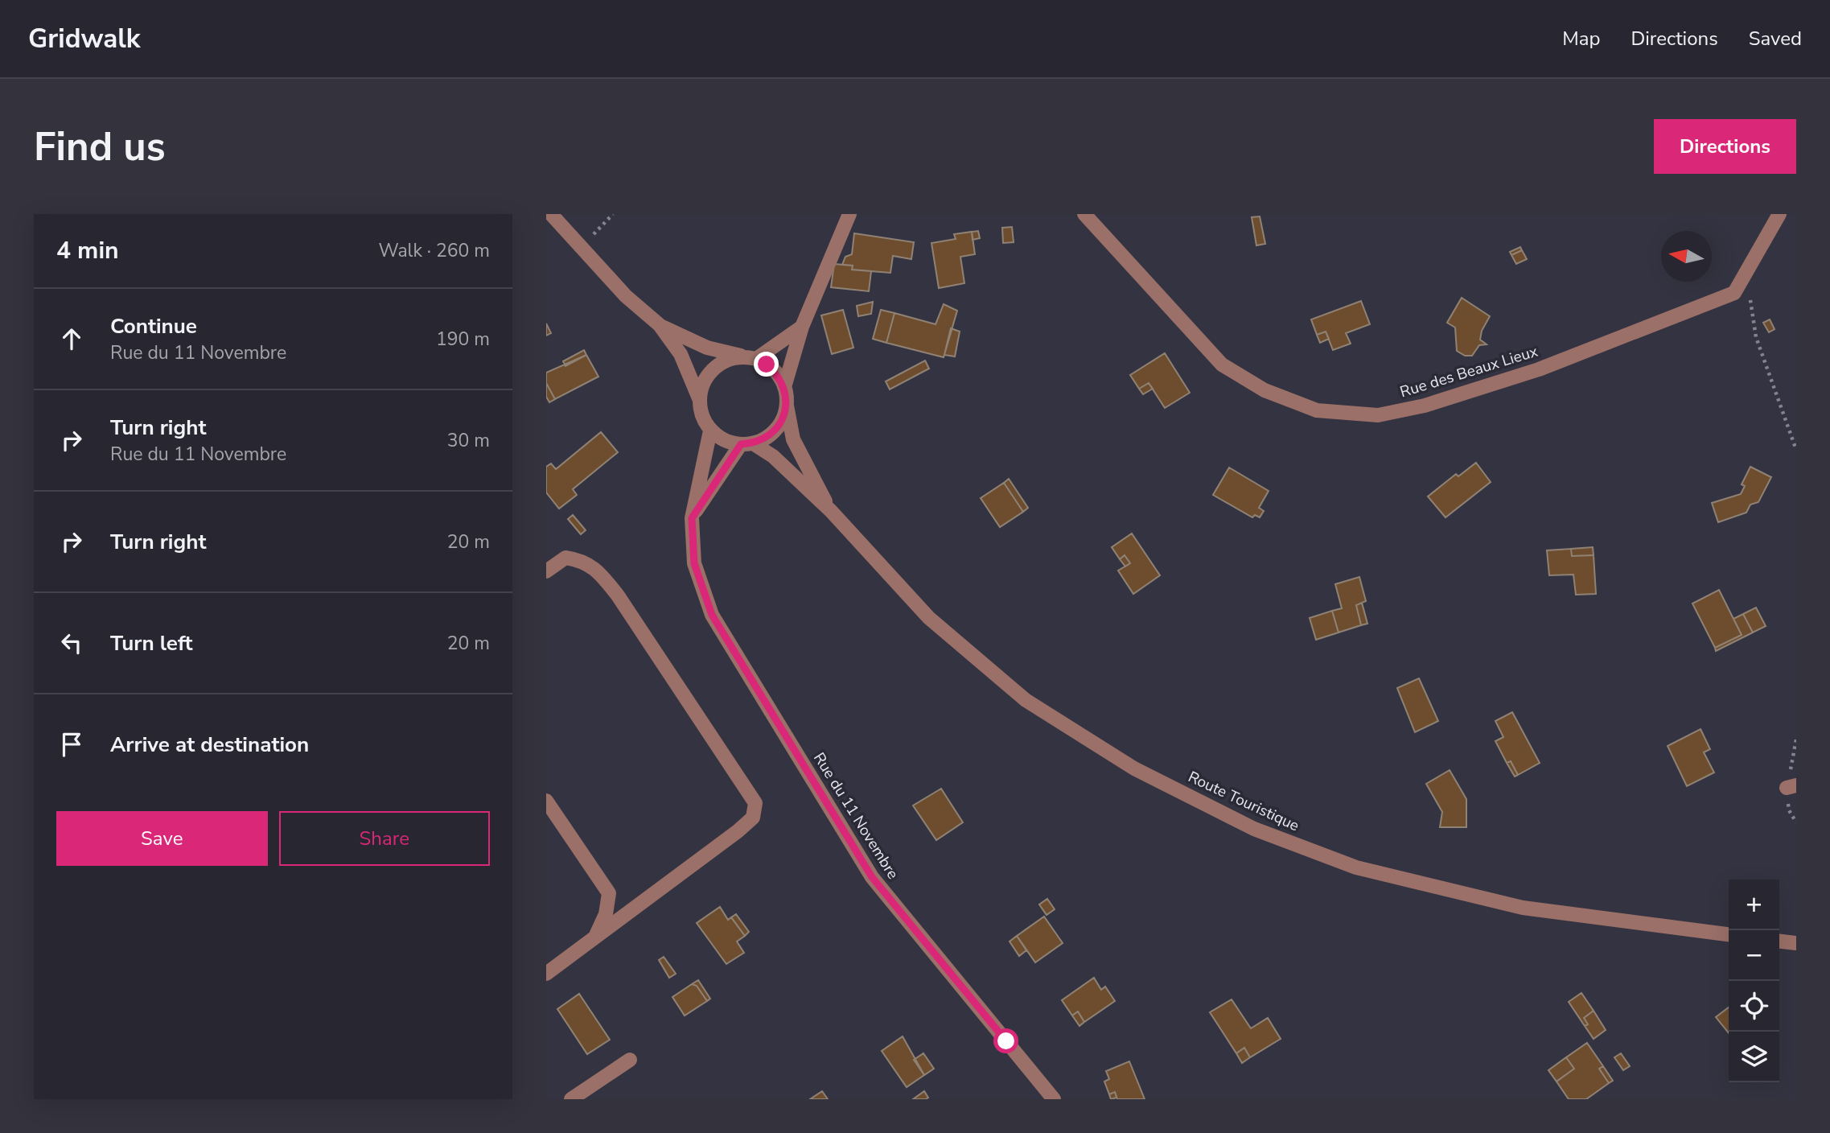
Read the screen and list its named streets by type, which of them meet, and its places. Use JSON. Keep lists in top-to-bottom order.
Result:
{
  "streets": {
    "street": ["Rue des Beaux Lieux", "Route Touristique", "Rue du 11 Novembre"]
  },
  "crossings": [
    ["Route Touristique", "Rue du 11 Novembre"]
  ],
  "north": "left",
  "page": {
    "header": "Gridwalk",
    "nav": ["Map", "Directions", "Saved"],
    "buttons": [
      "Directions",
      ["Save", "Share"]
    ],
    "title": "Find us",
    "heading": ["4 min", "Walk · 260 m"],
    "list": [
      ["Continue", "Rue du 11 Novembre", "190 m"],
      ["Turn right", "Rue du 11 Novembre", "30 m"],
      ["Turn right", "20 m"],
      ["Turn left", "20 m"],
      "Arrive at destination"
    ],
    "map_buttons": ["+", "−"]
  }
}
